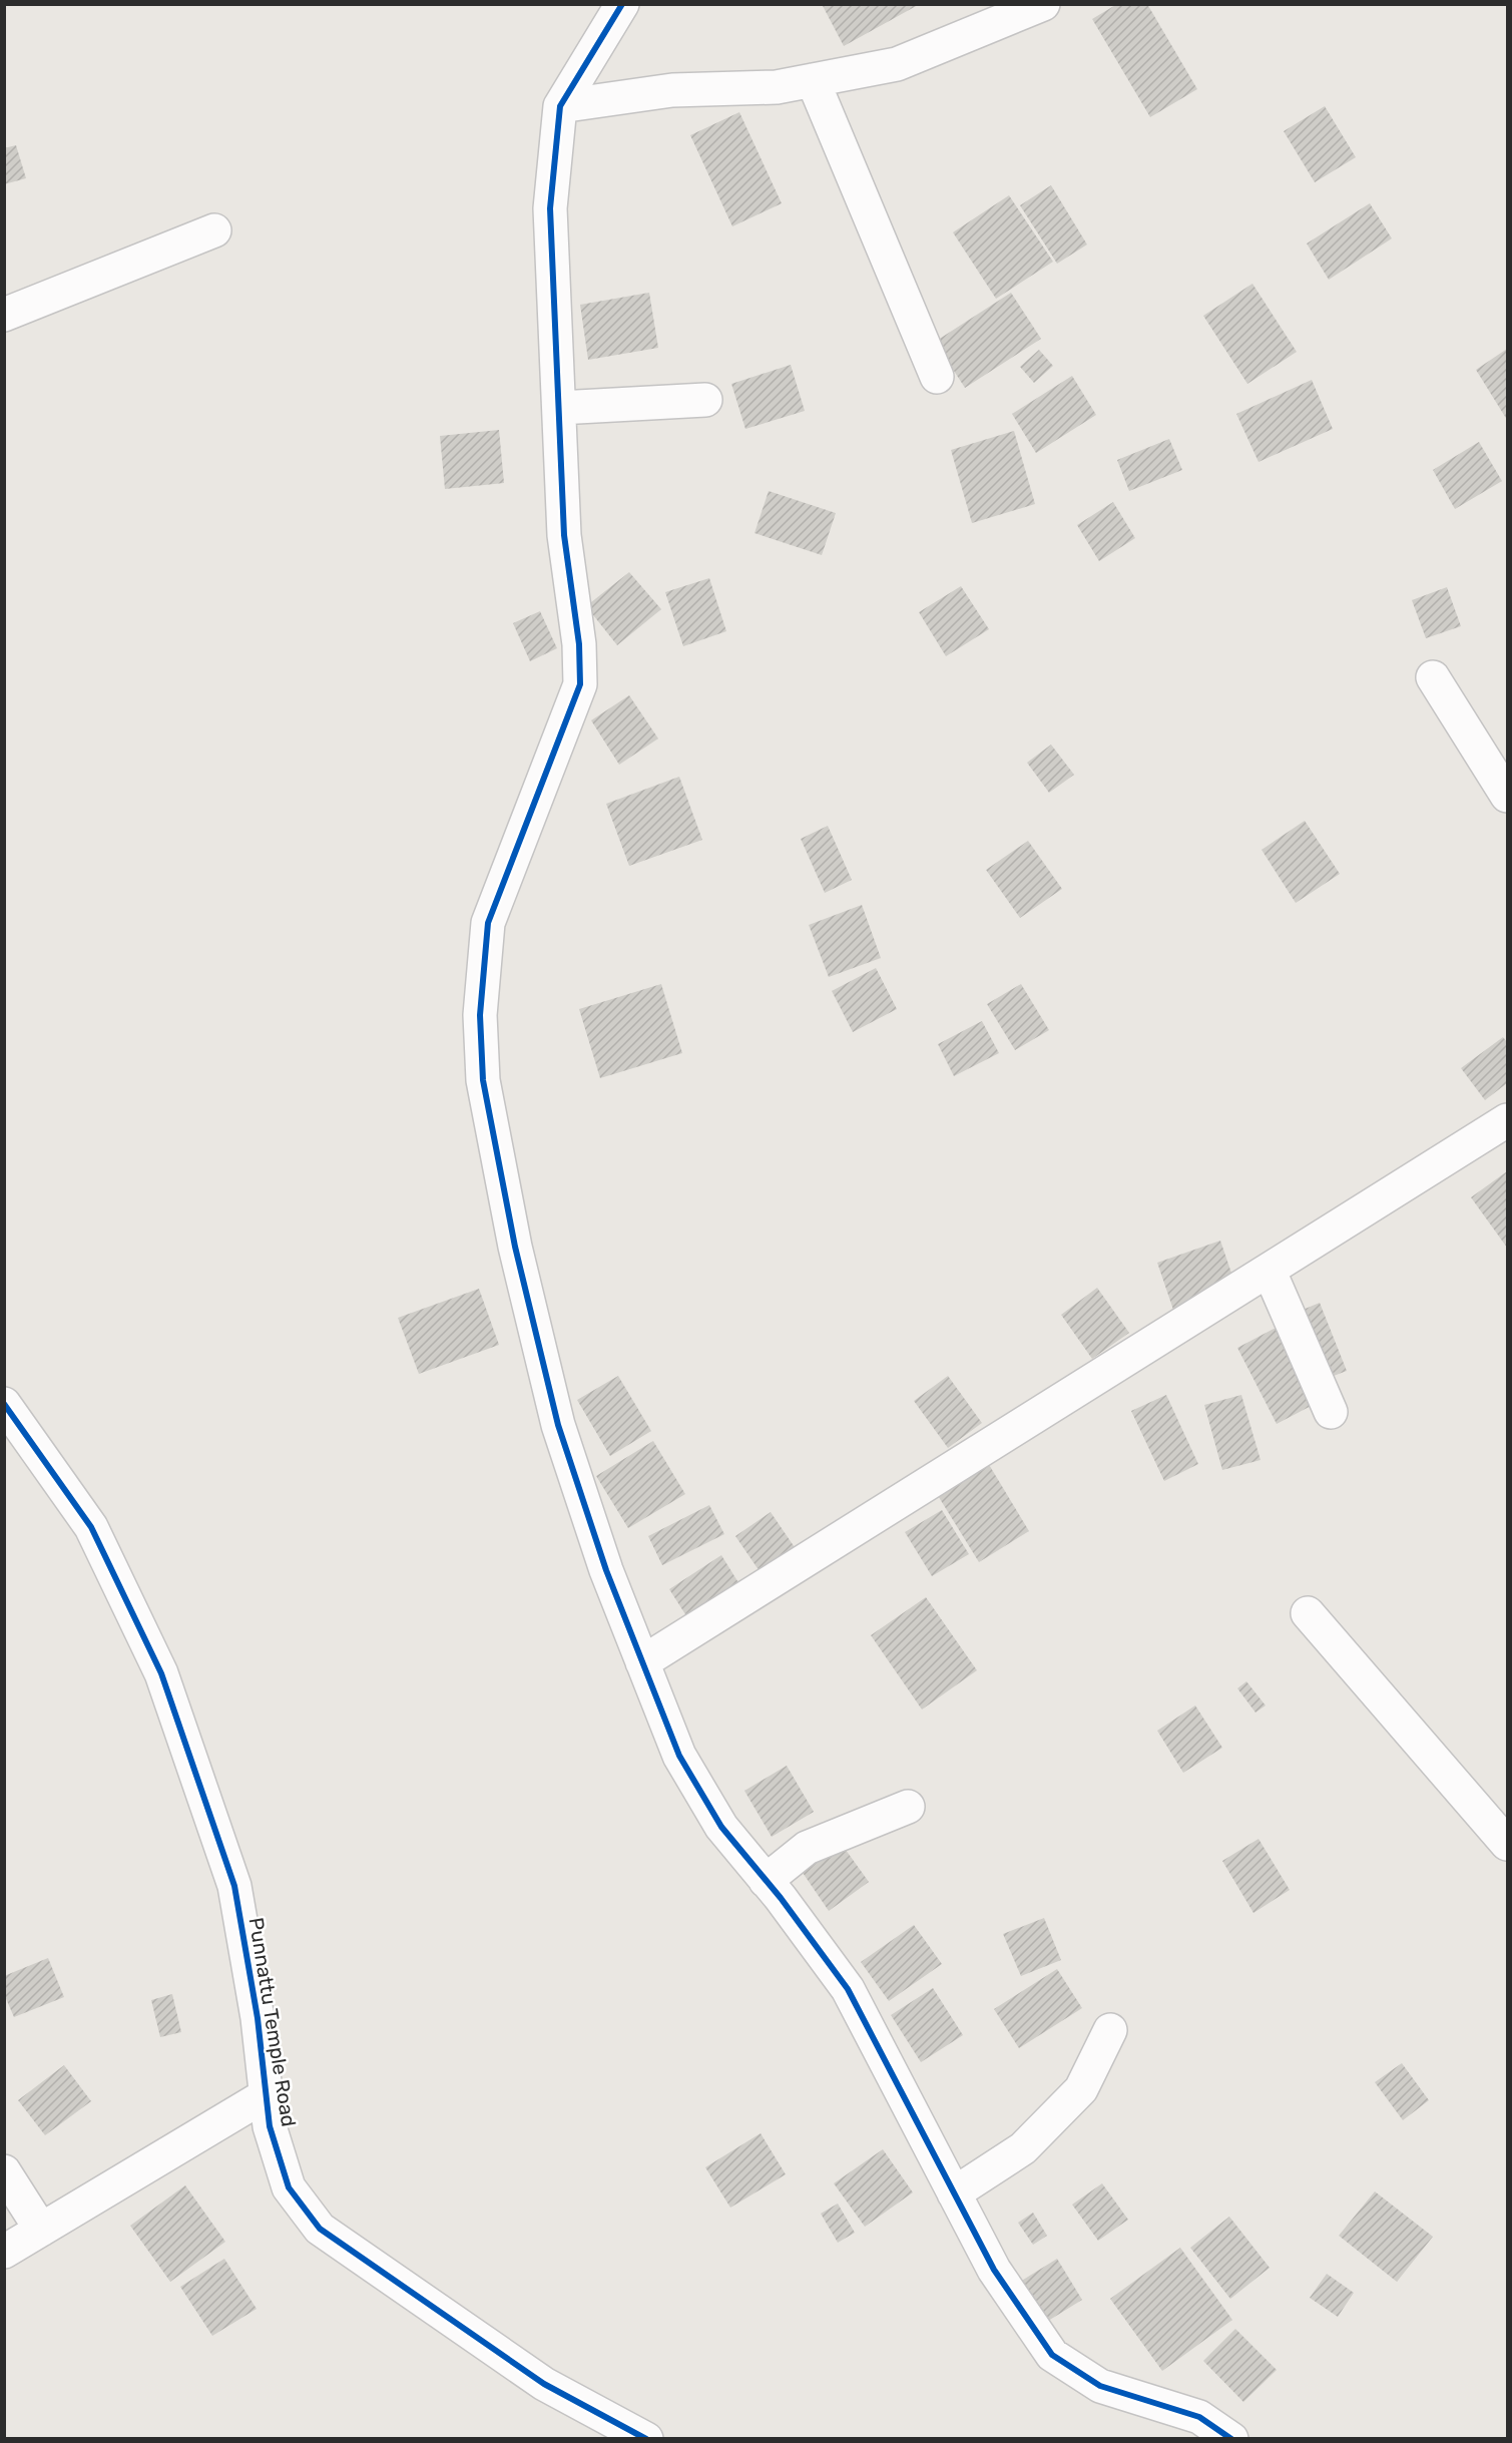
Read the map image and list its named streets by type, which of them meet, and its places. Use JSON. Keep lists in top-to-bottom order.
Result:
{
  "streets": {
    "street": ["Punnattu Temple Road"]
  }
}
